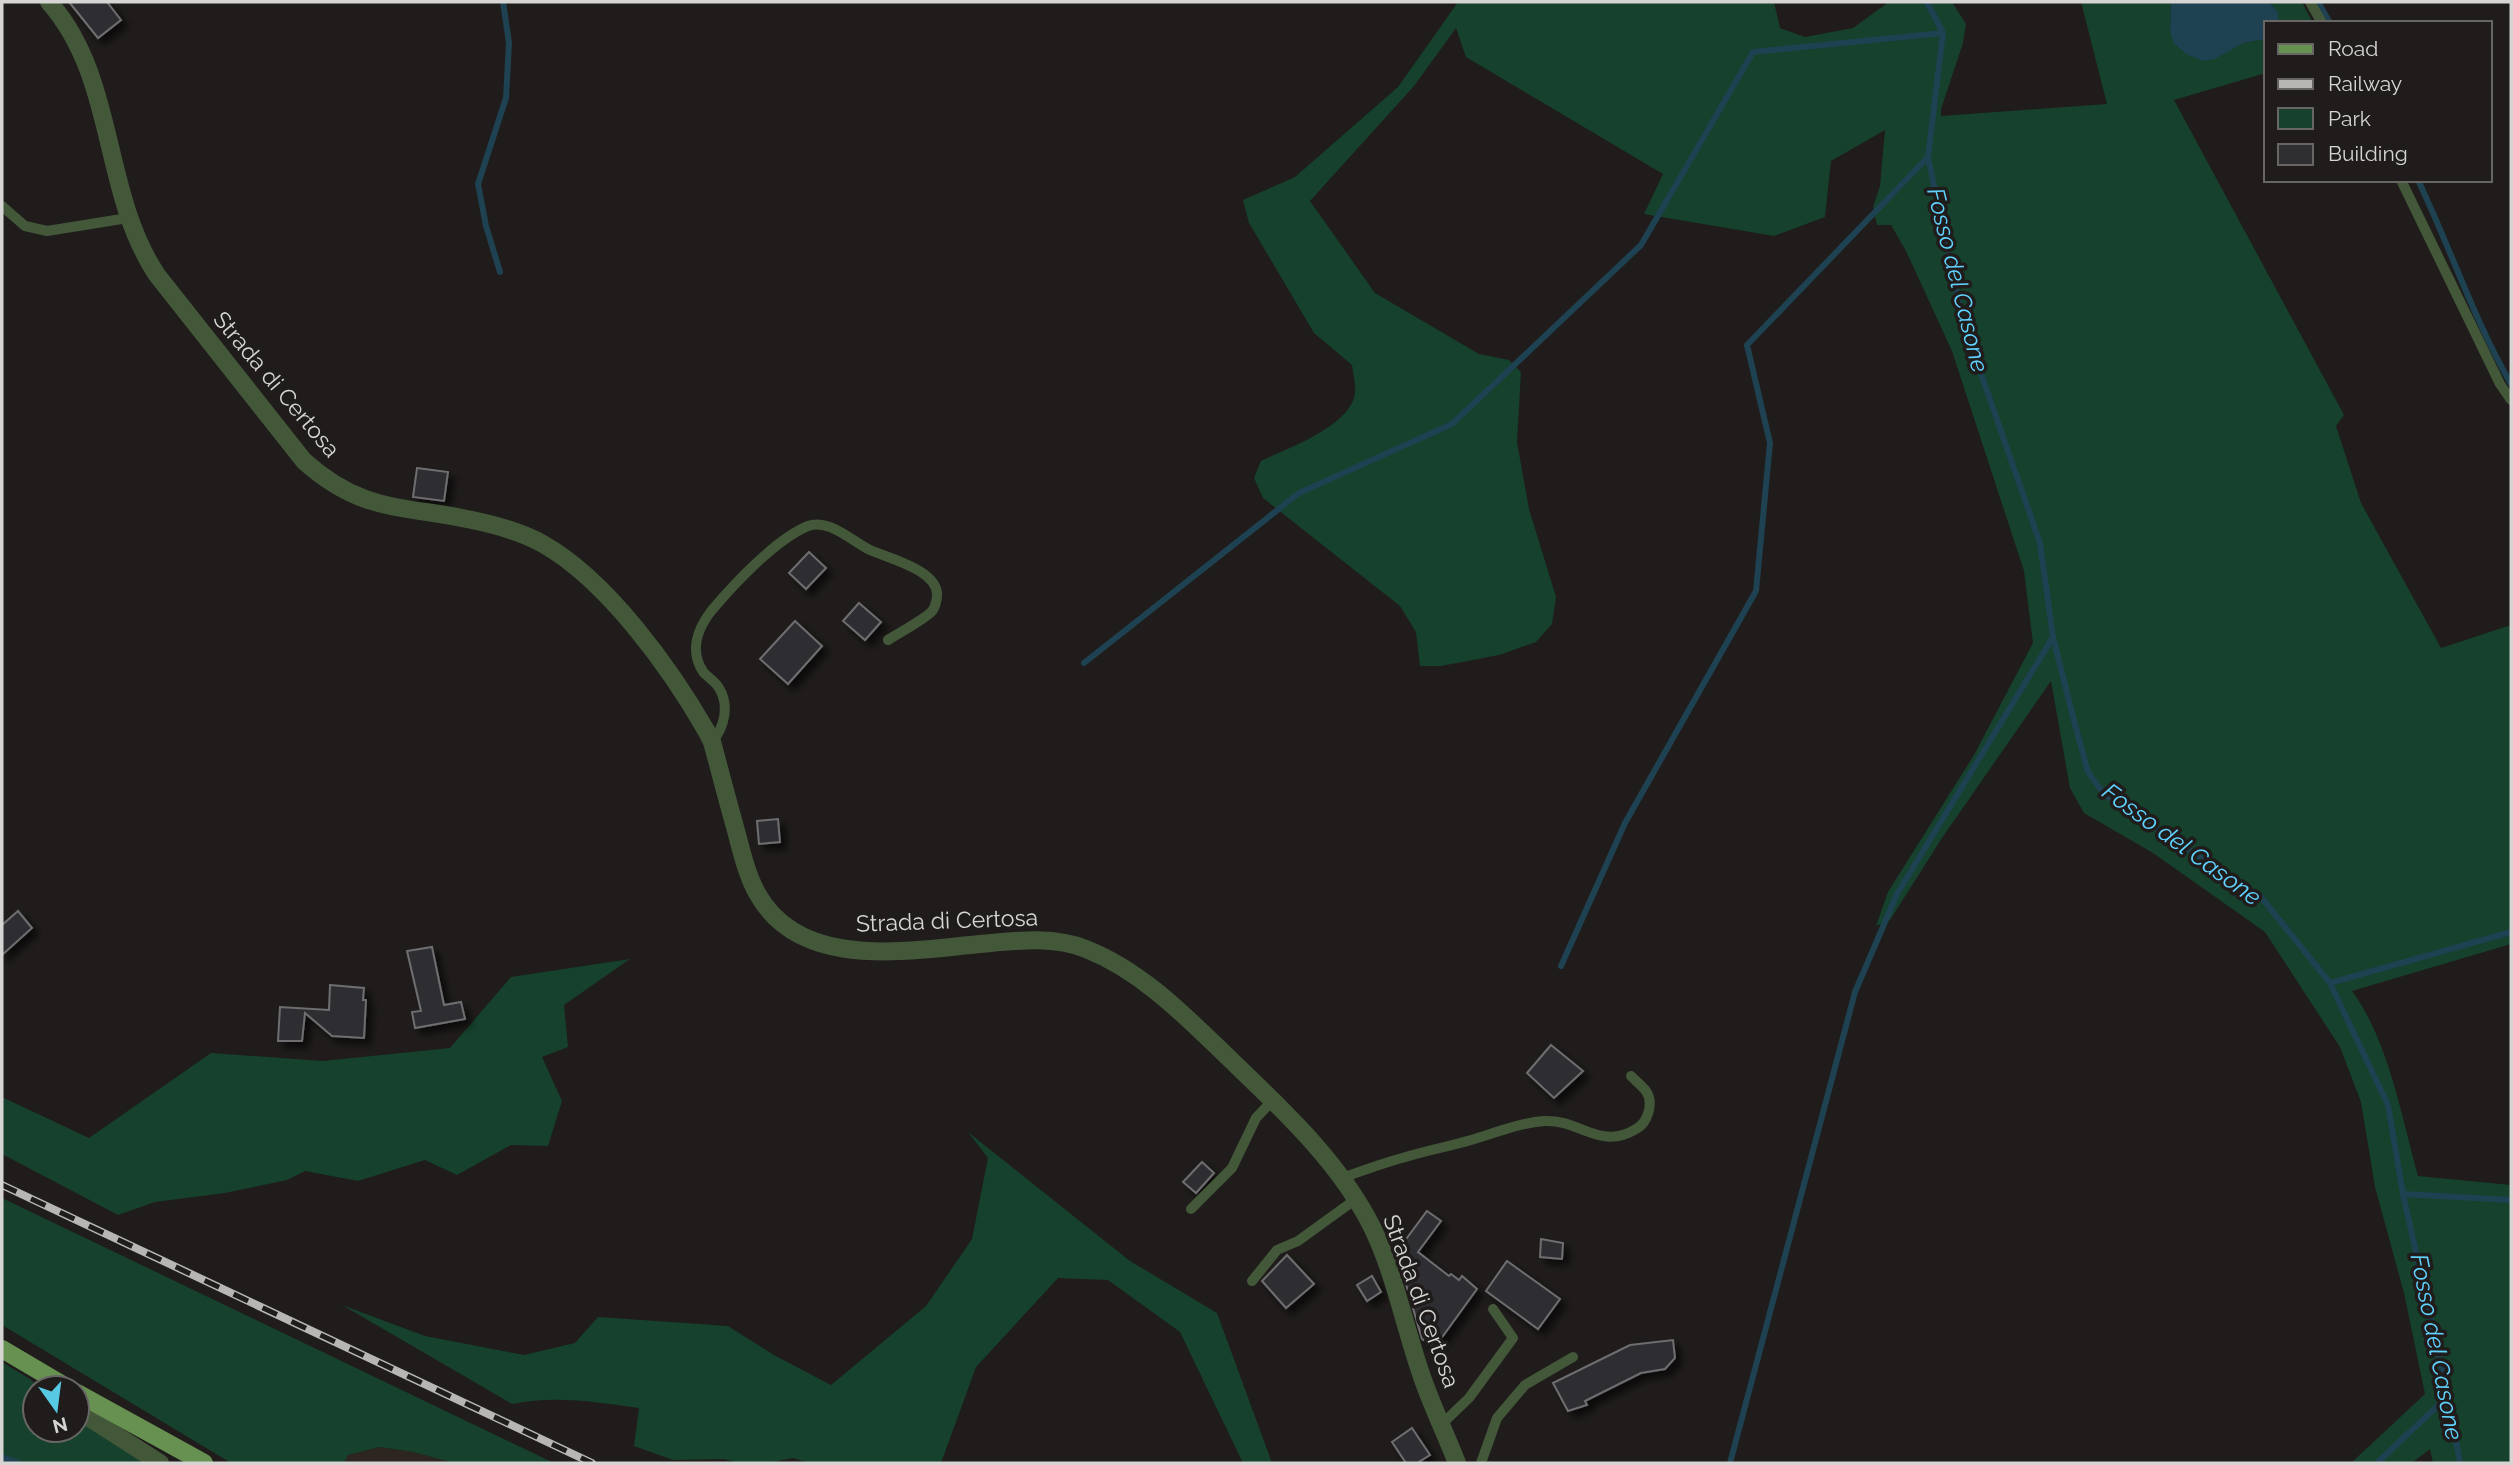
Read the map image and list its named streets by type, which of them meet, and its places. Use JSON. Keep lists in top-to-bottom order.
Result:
{
  "streets": {
    "street": ["Strada di Certosa"]
  },
  "water": ["Fosso del Casone"],
  "legend": [
    "Road",
    "Railway",
    "Park",
    "Building"
  ],
  "north": "bottom"
}
